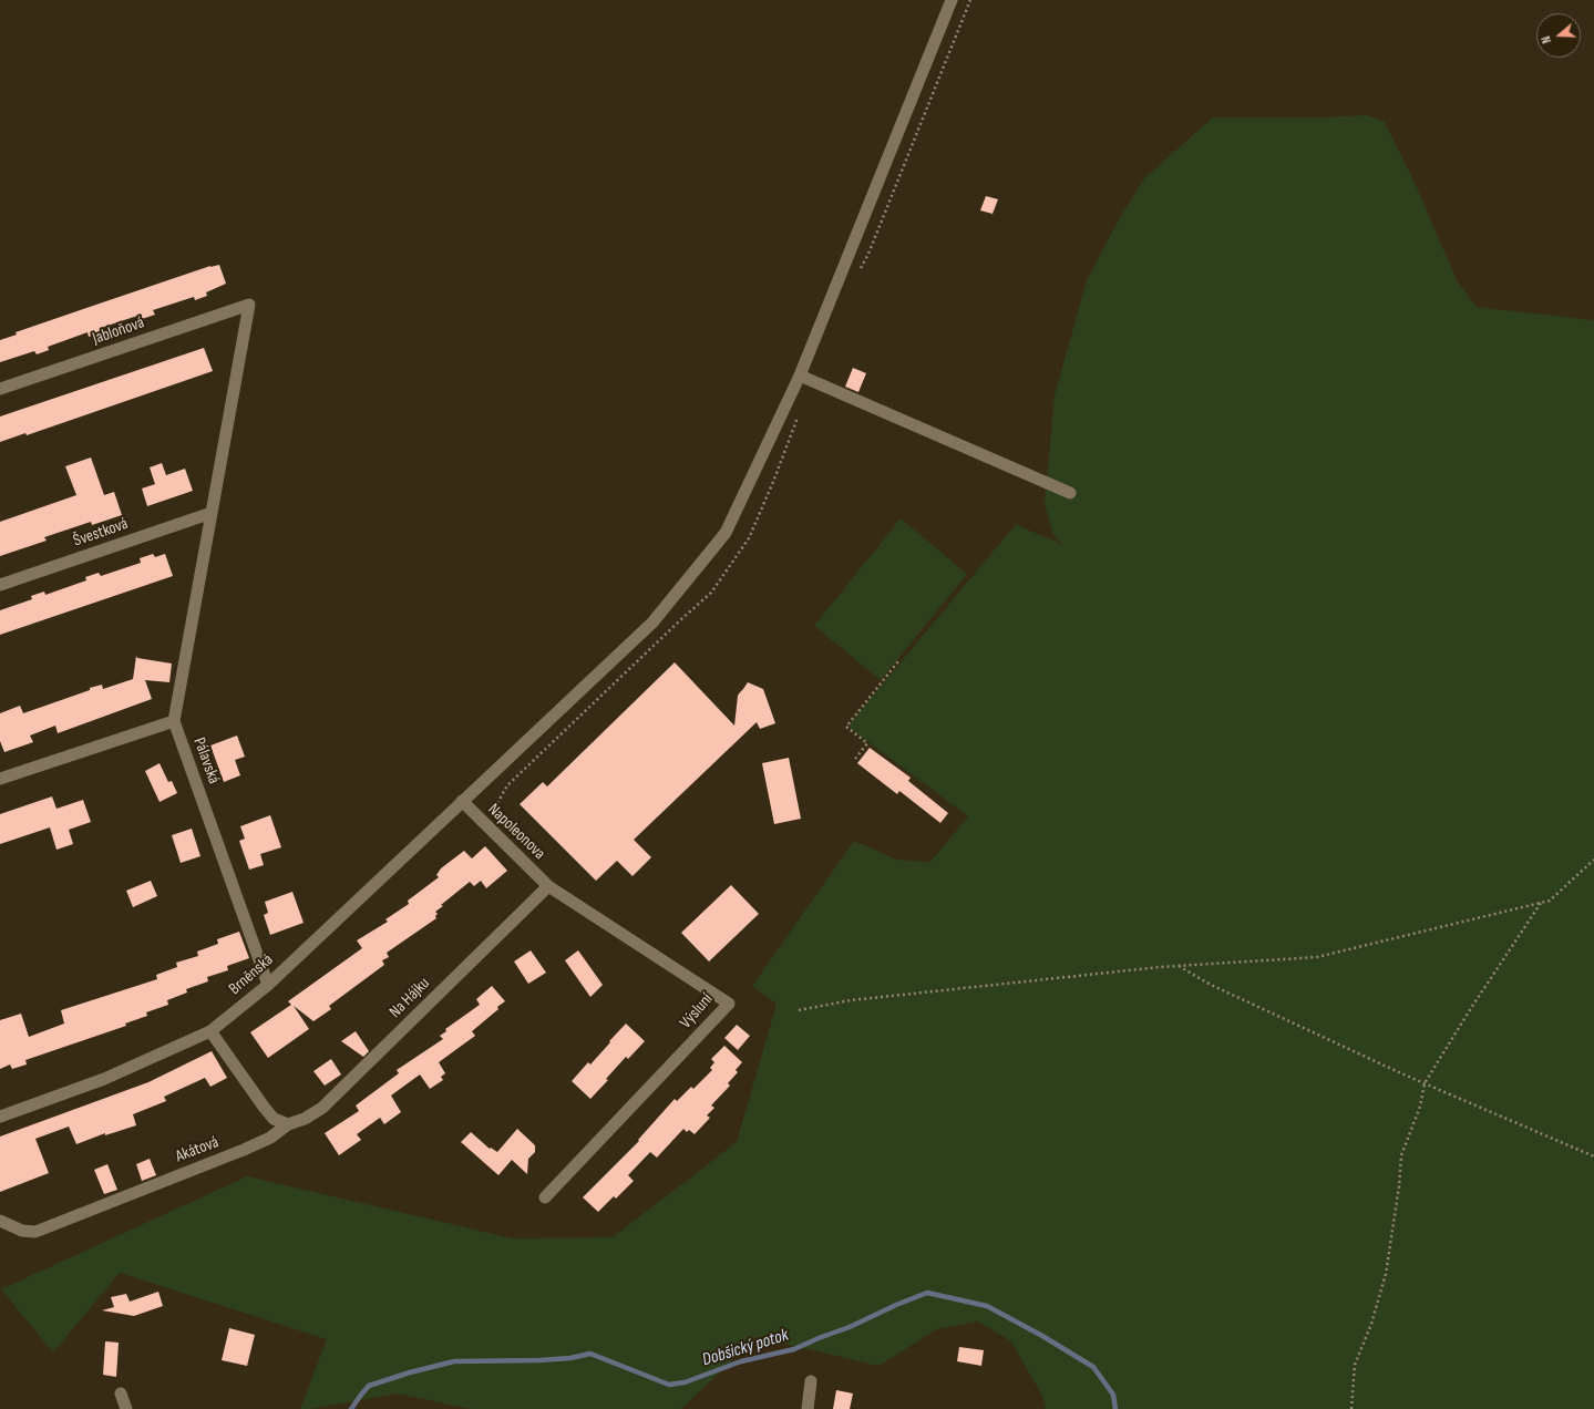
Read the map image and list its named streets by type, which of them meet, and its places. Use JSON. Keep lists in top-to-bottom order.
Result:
{
  "streets": {
    "street": [
      "Jabloňová",
      "Švestková",
      "Pálavská",
      "Napoleonova",
      "Brněnská",
      "Na Hájku",
      "Výsluní",
      "Akátová"
    ]
  },
  "crossings": [
    ["Jabloňová", "Švestková"],
    ["Pálavská", "Brněnská"],
    ["Napoleonova", "Brněnská"],
    ["Napoleonova", "Na Hájku"],
    ["Napoleonova", "Výsluní"],
    ["Na Hájku", "Výsluní"],
    ["Na Hájku", "Akátová"]
  ],
  "water": ["Dobšický potok"],
  "north": "left"
}
